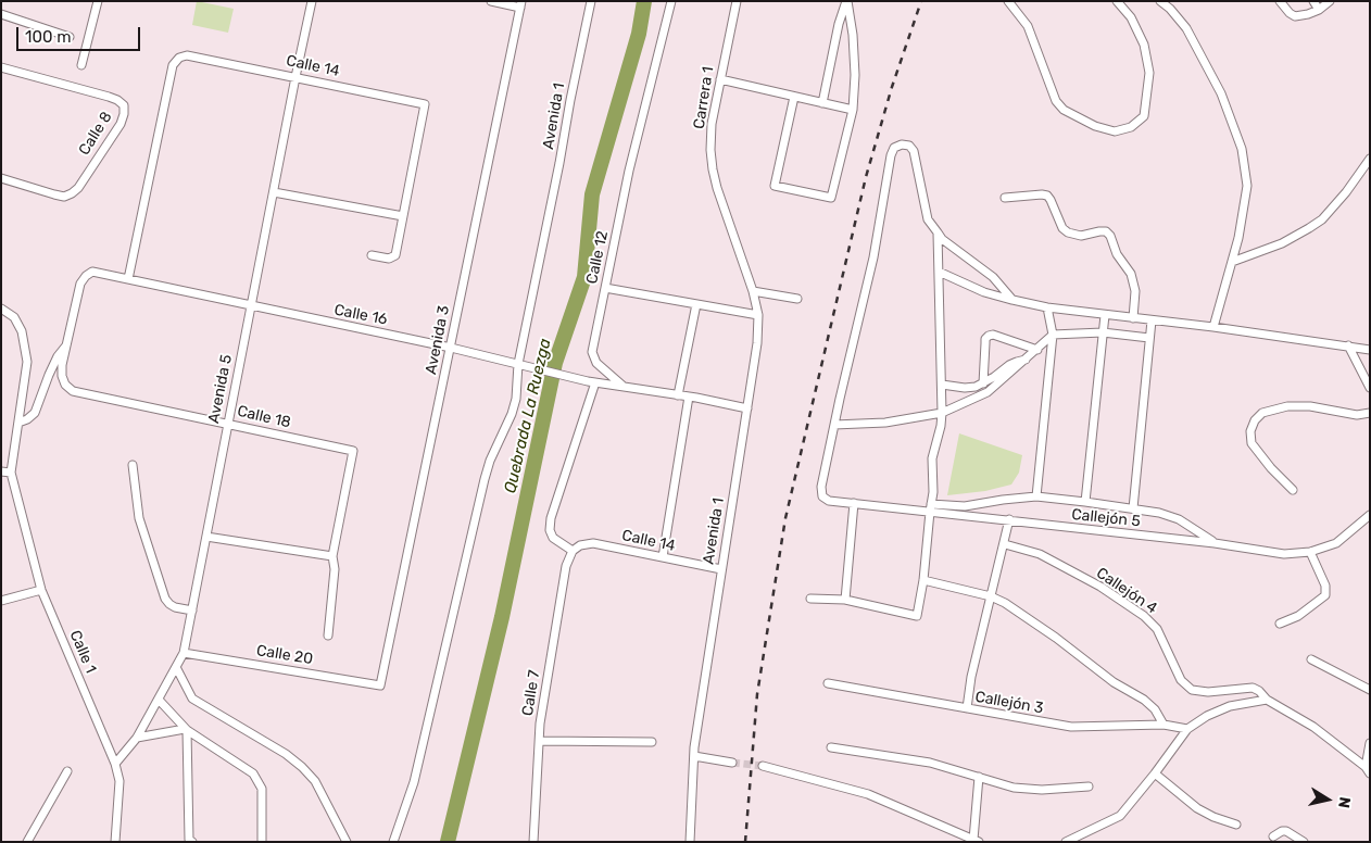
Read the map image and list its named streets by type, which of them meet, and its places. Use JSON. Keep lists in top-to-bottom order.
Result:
{
  "streets": {
    "street": [
      "Calle 14",
      "Carrera 1",
      "Avenida 1",
      "Calle 8",
      "Calle 12",
      "Calle 16",
      "Avenida 3",
      "Avenida 5",
      "Calle 18",
      "Callejón 5",
      "Callejón 4",
      "Calle 1",
      "Calle 20",
      "Calle 7",
      "Callejón 3"
    ]
  },
  "crossings": [
    ["Calle 14", "Avenida 1"],
    ["Calle 14", "Calle 16"],
    ["Calle 14", "Avenida 5"],
    ["Calle 14", "Calle 7"],
    ["Carrera 1", "Avenida 1"],
    ["Avenida 1", "Calle 16"],
    ["Calle 12", "Calle 16"],
    ["Calle 16", "Avenida 3"],
    ["Calle 16", "Avenida 5"],
    ["Calle 16", "Calle 18"],
    ["Avenida 3", "Calle 20"],
    ["Avenida 5", "Calle 18"],
    ["Avenida 5", "Calle 1"],
    ["Avenida 5", "Calle 20"]
  ],
  "water": ["Quebrada La Ruezga"],
  "scale_bar": "100 m",
  "north": "right"
}
